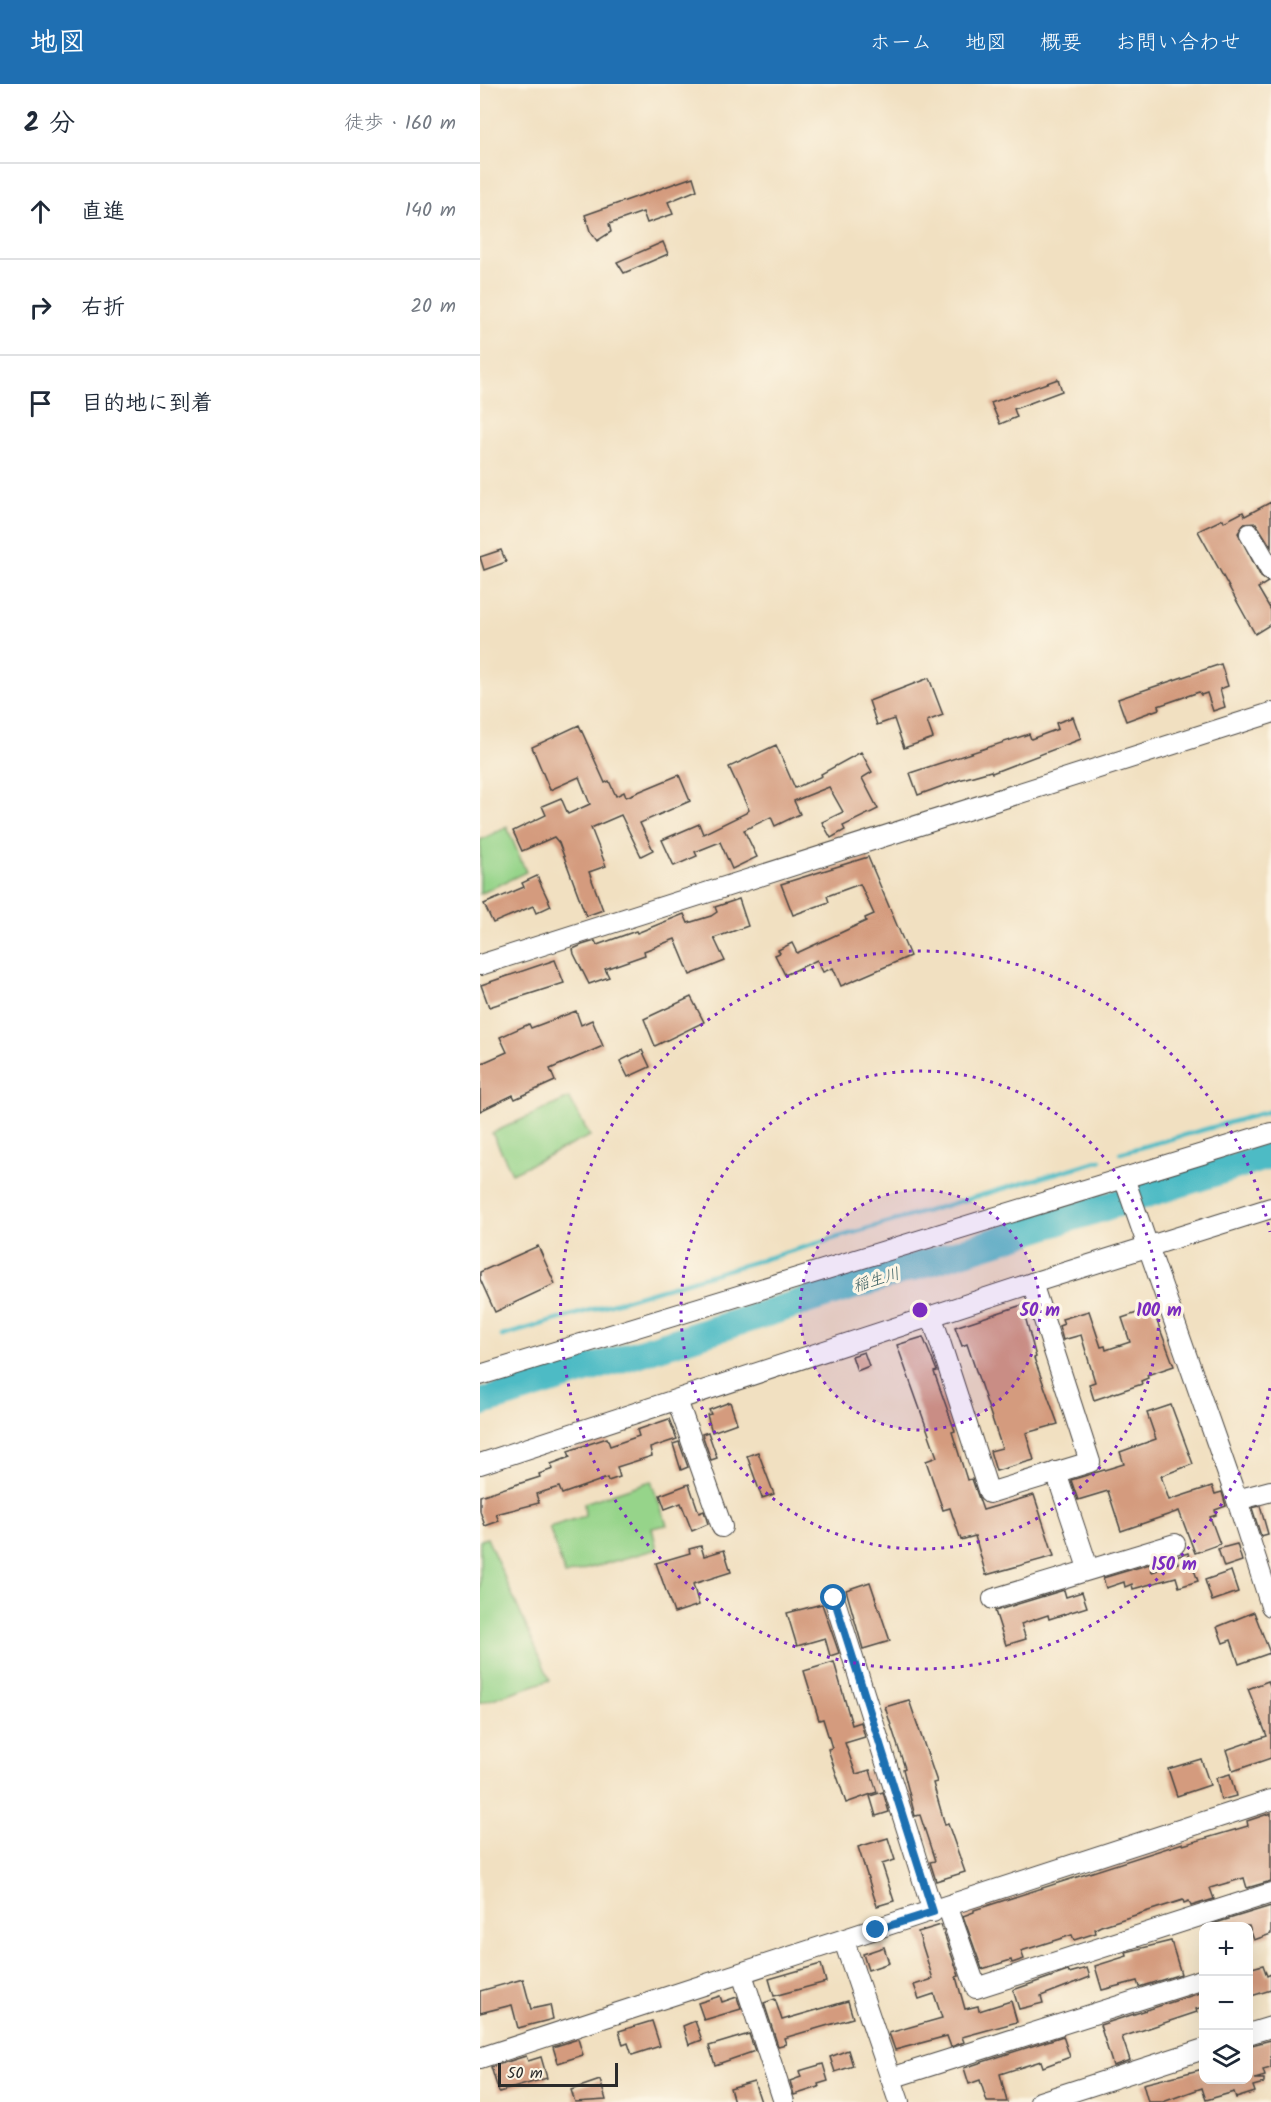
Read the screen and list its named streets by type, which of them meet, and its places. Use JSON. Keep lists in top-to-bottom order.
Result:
{
  "water": ["稲生川"],
  "scale_bar": "50 m",
  "page": {
    "header": "地図",
    "nav": [
      "ホーム",
      "地図",
      "概要",
      "お問い合わせ"
    ],
    "heading": ["2 分", "徒歩 · 160 m"],
    "list": [
      ["直進", "140 m"],
      ["右折", "20 m"],
      "目的地に到着"
    ],
    "map_buttons": ["+", "−"],
    "scale": "50 m"
  },
  "rings": ["50 m", "100 m", "150 m"]
}
